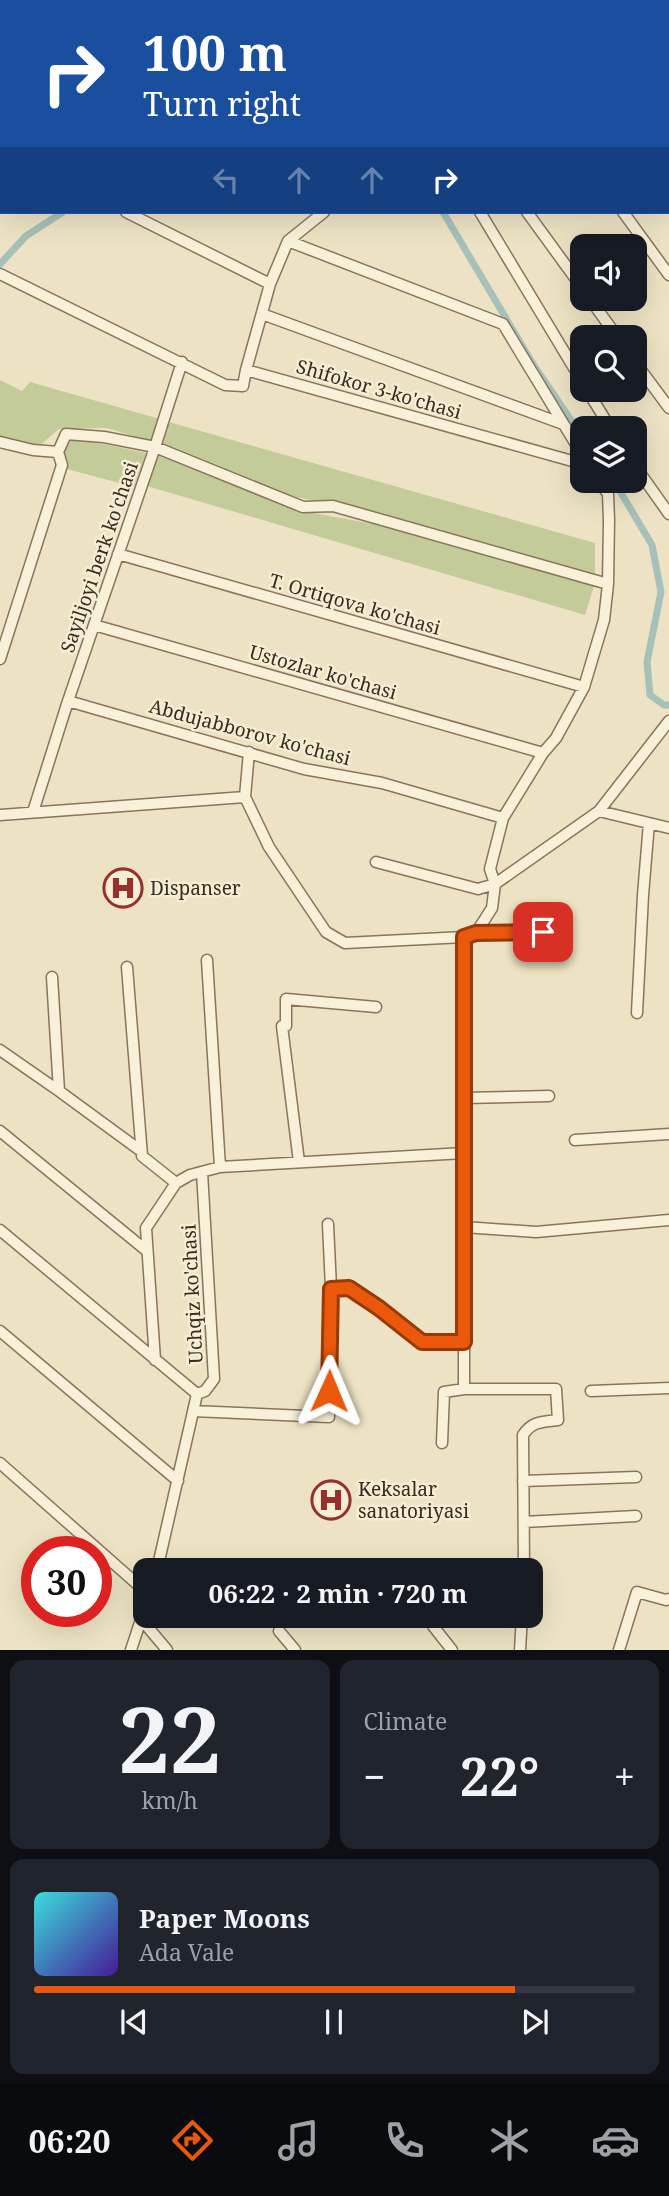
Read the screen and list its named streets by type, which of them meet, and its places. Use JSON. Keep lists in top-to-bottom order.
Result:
{
  "streets": {
    "street": [
      "Shifokor 3-ko'chasi",
      "Sayiljoyi berk ko'chasi",
      "T. Ortiqova ko'chasi",
      "Ustozlar ko'chasi",
      "Abdujabborov ko'chasi",
      "Uchqiz ko'chasi"
    ]
  },
  "crossings": [
    ["Sayiljoyi berk ko'chasi", "T. Ortiqova ko'chasi"],
    ["Sayiljoyi berk ko'chasi", "Ustozlar ko'chasi"],
    ["Sayiljoyi berk ko'chasi", "Abdujabborov ko'chasi"]
  ],
  "places": {
    "hospital": ["Dispanser", "Keksalar sanatoriyasi"]
  },
  "page": {
    "turn": ["100 m", "Turn right"],
    "limit": "30",
    "trip": "06:22 · 2 min · 720 m",
    "tile": [
      ["22", "km/h"],
      "Climate"
    ],
    "heat": ["−", "22°", "+"],
    "song": ["Paper Moons", "Ada Vale"],
    "tabs": "06:20"
  }
}
